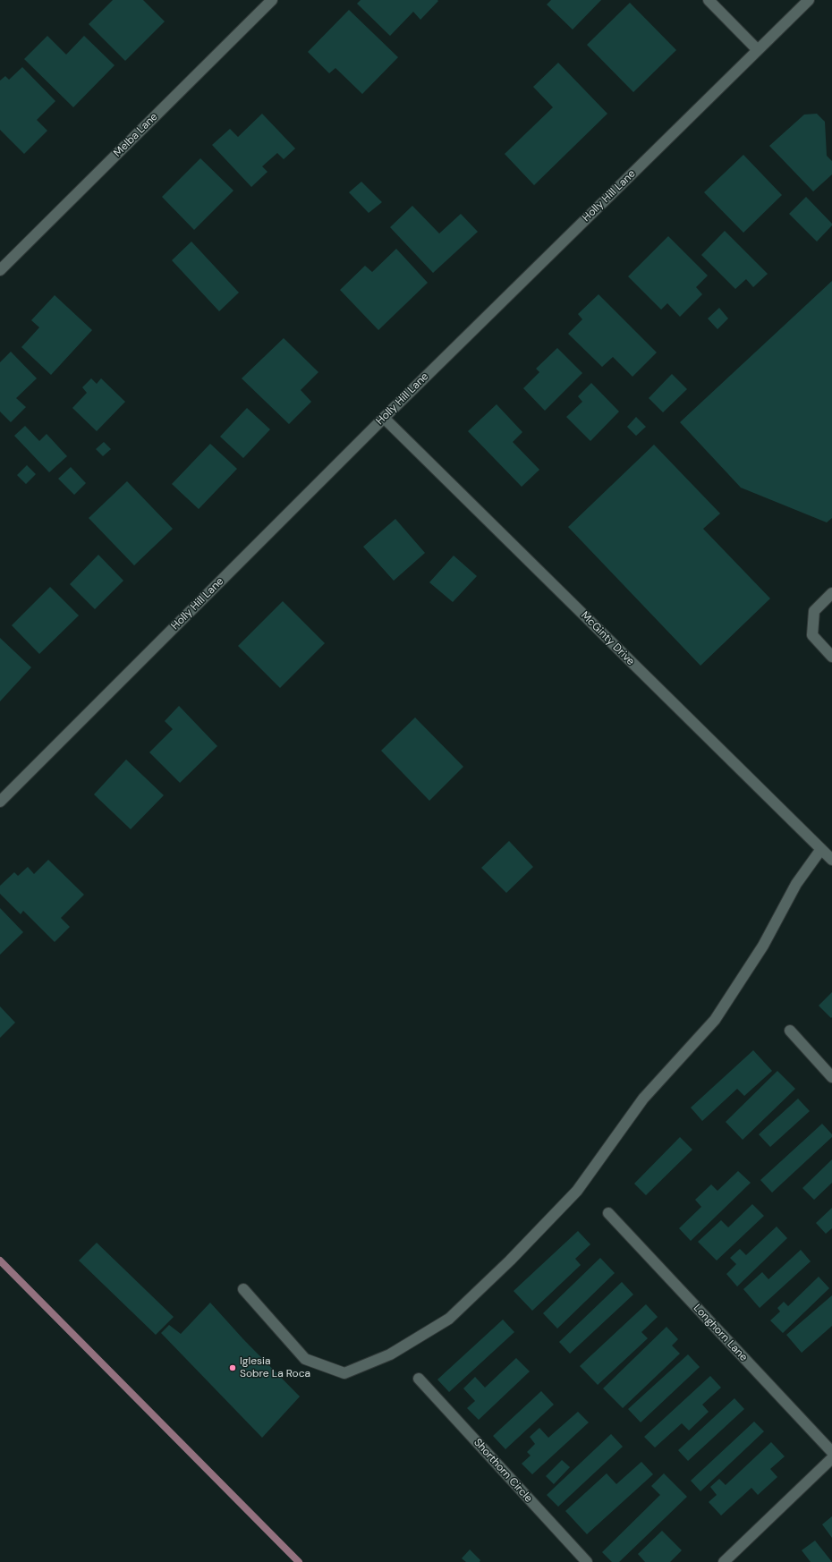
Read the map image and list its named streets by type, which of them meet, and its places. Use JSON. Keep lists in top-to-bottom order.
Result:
{
  "streets": {
    "street": [
      "Melba Lane",
      "Holly Hill Lane",
      "McGinty Drive",
      "Longhorn Lane",
      "Shorthorn Circle"
    ]
  },
  "crossings": [
    ["Holly Hill Lane", "McGinty Drive"]
  ],
  "places": ["Iglesia Sobre La Roca"]
}
